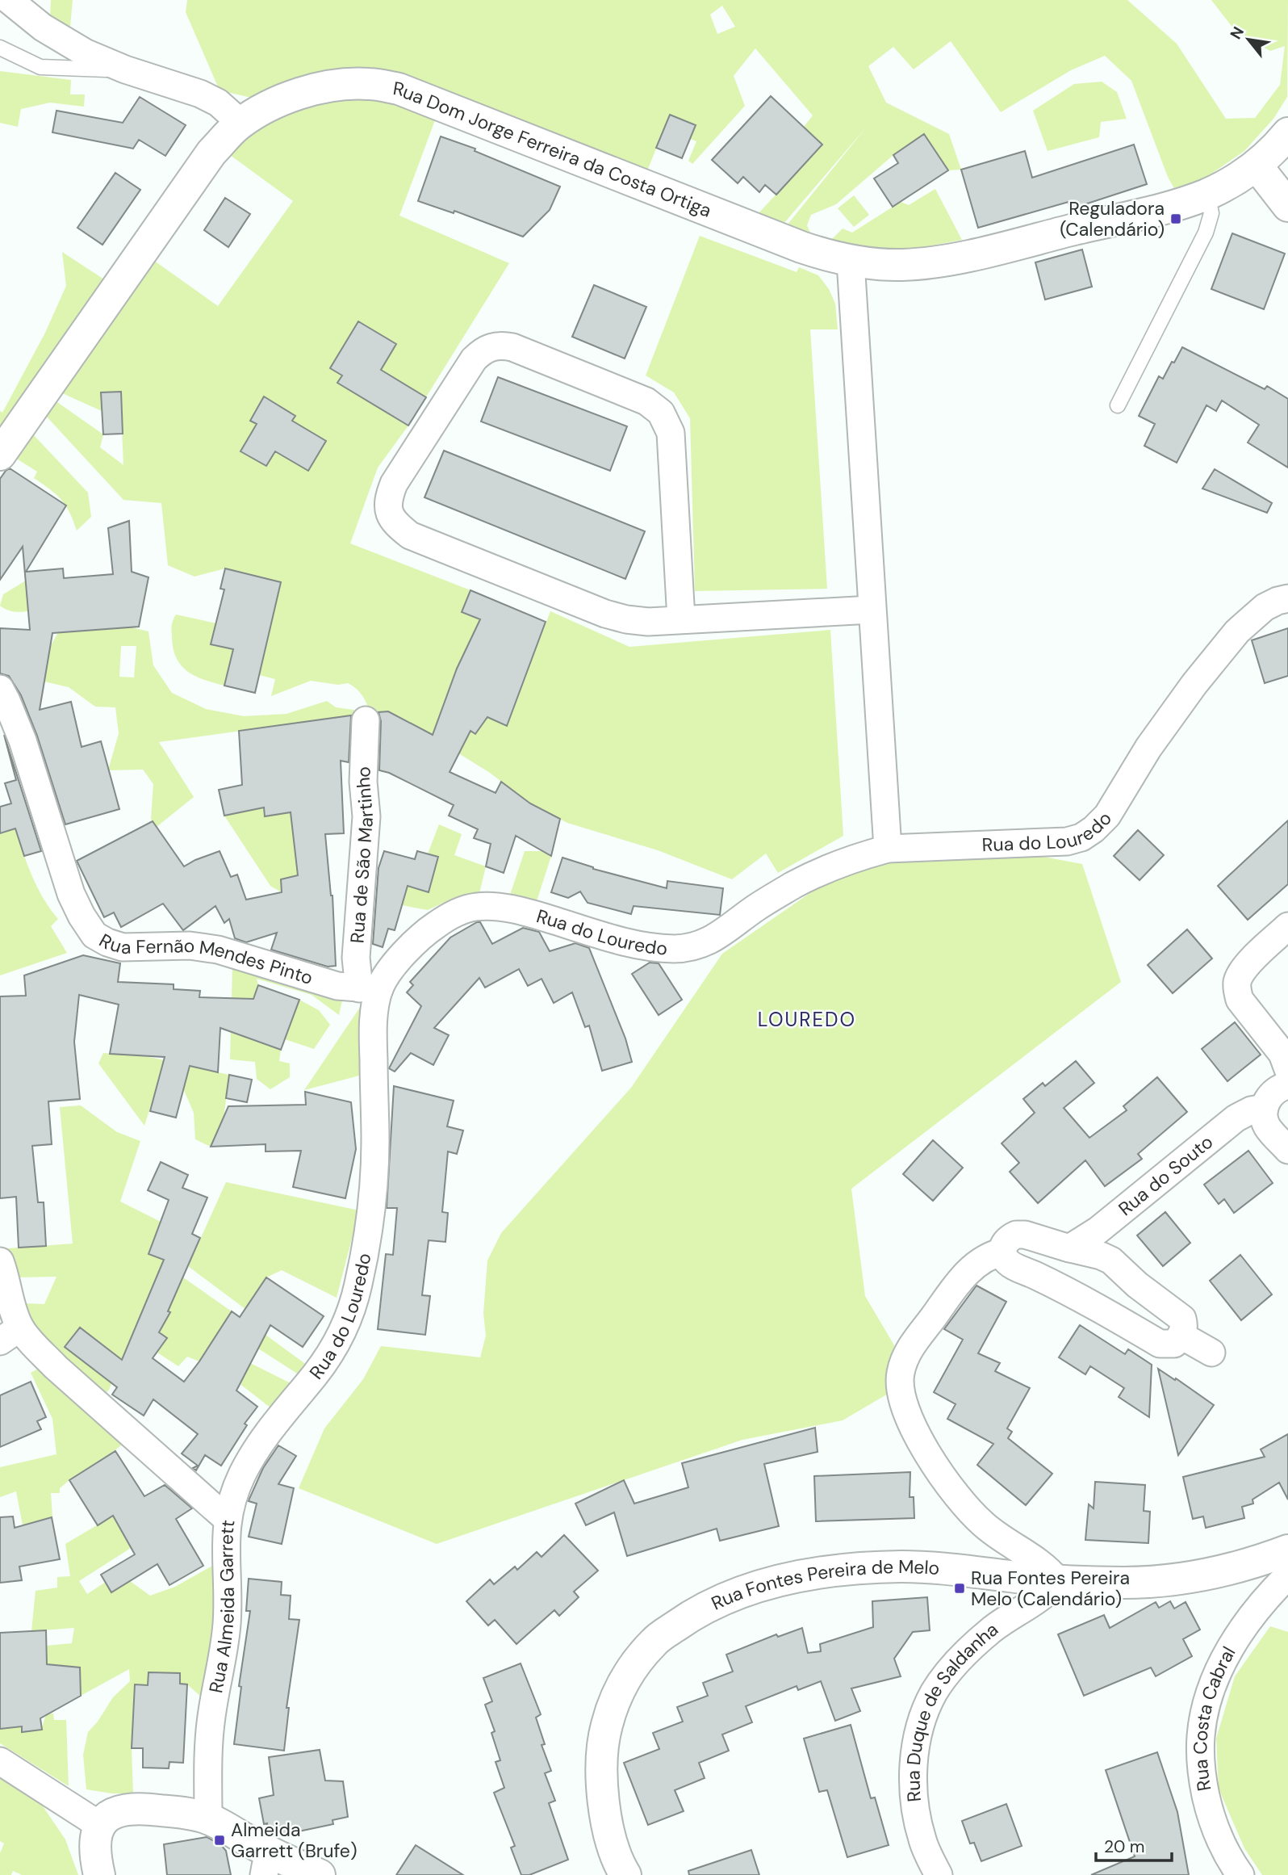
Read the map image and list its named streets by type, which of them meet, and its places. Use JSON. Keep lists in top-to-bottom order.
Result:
{
  "streets": {
    "street": [
      "Rua Dom Jorge Ferreira da Costa Ortiga",
      "Rua do Louredo",
      "Rua de São Martinho",
      "Rua Fernão Mendes Pinto",
      "Rua do Souto",
      "Rua Fontes Pereira de Melo",
      "Rua Almeida Garrett",
      "Rua Duque de Saldanha",
      "Rua Costa Cabral"
    ]
  },
  "crossings": [
    ["Rua do Louredo", "Rua de São Martinho"],
    ["Rua do Louredo", "Rua Fernão Mendes Pinto"],
    ["Rua do Louredo", "Rua Almeida Garrett"],
    ["Rua de São Martinho", "Rua Fernão Mendes Pinto"],
    ["Rua Fontes Pereira de Melo", "Rua Duque de Saldanha"]
  ],
  "districts": ["LOUREDO"],
  "places": {
    "transit": ["Reguladora (Calendário)", "Rua Fontes Pereira Melo (Calendário)", "Almeida Garrett (Brufe)"]
  },
  "scale_bar": "20 m",
  "north": "top left"
}
